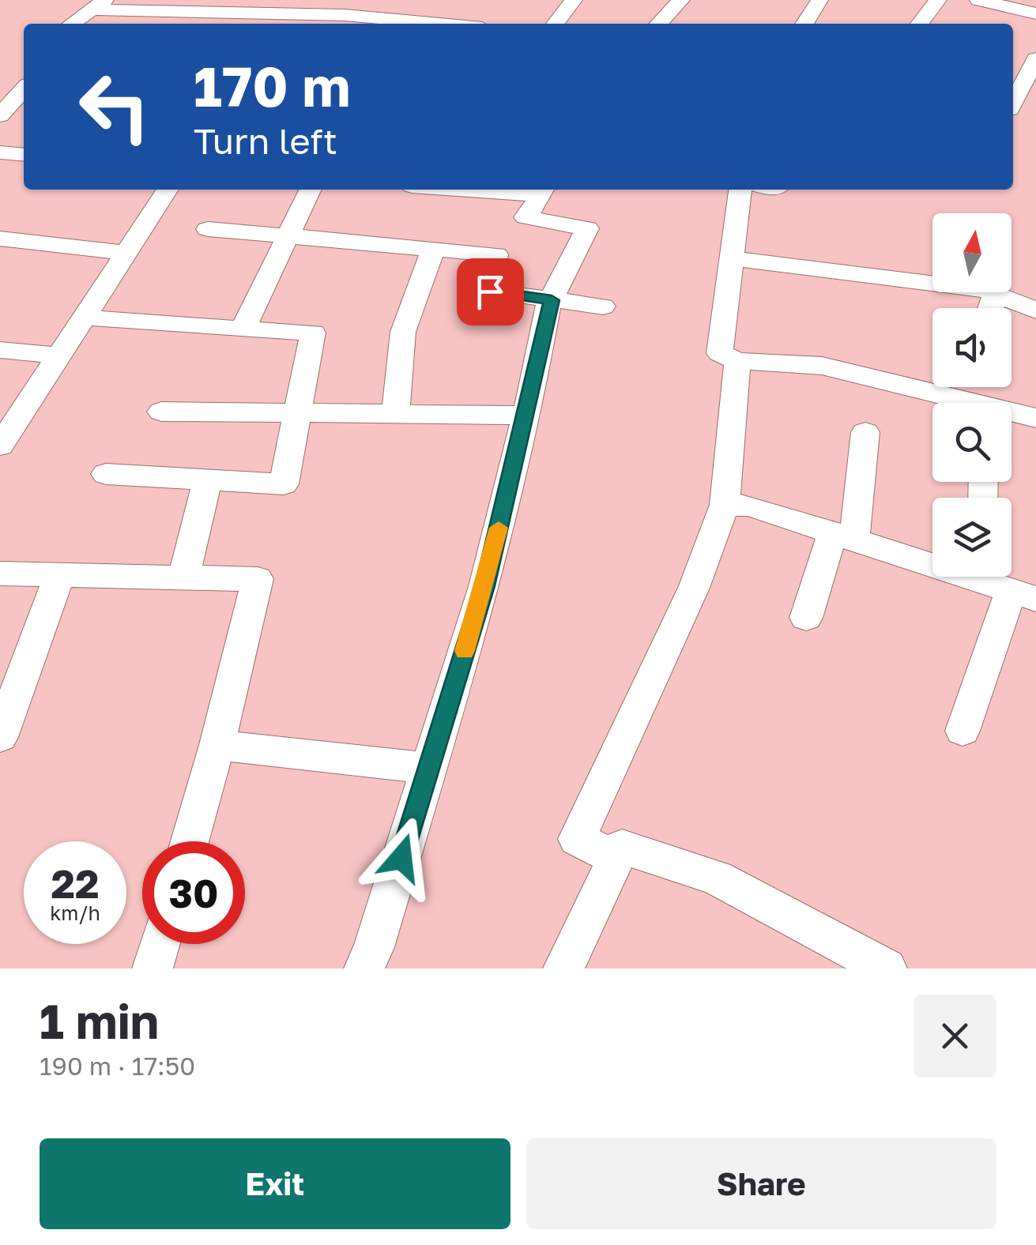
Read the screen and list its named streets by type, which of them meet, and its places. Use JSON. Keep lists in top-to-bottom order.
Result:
{
  "north": "top",
  "page": {
    "turn": ["170 m", "Turn left"],
    "speed": "22 km/h",
    "limit": "30",
    "heading": ["1 min", "190 m · 17:50"],
    "buttons": ["Exit", "Share"]
  }
}
